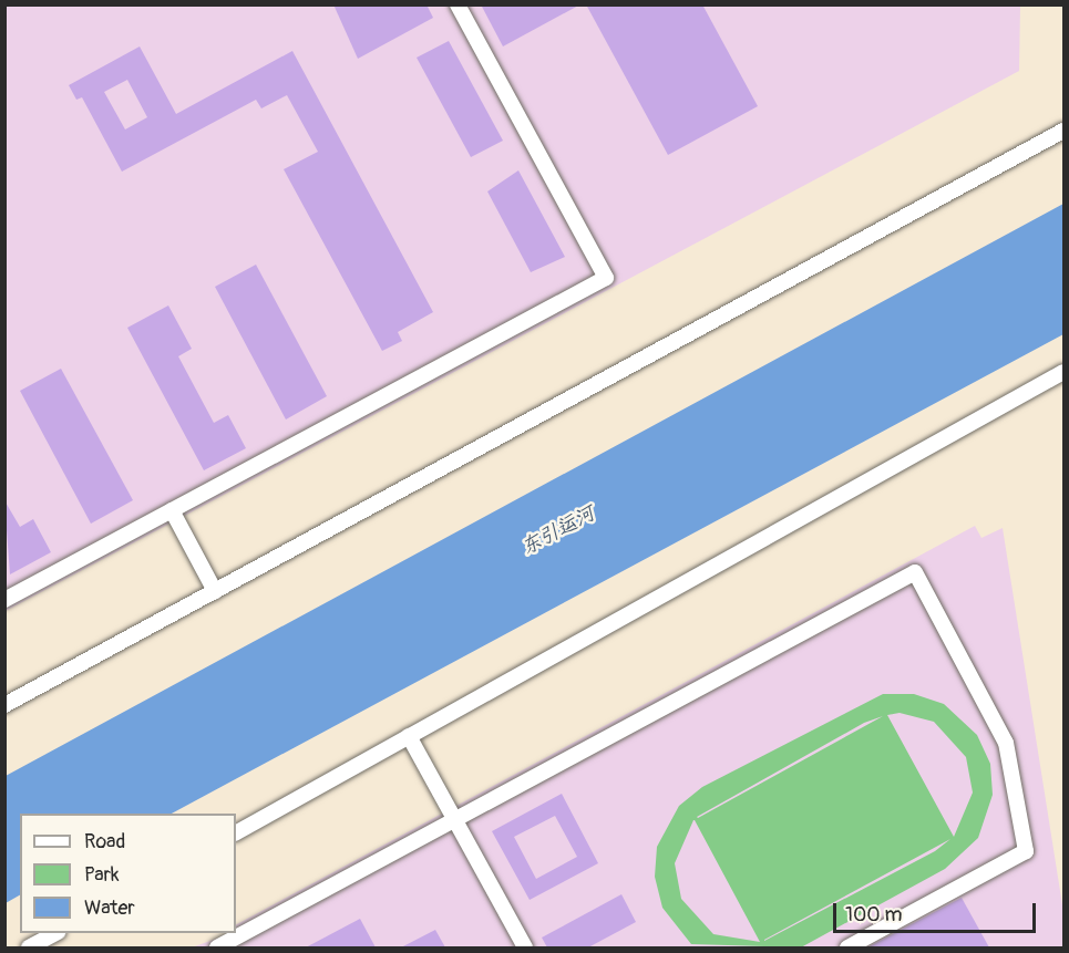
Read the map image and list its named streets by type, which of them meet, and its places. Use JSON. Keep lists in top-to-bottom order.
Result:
{
  "water": ["东引运河"],
  "legend": ["Road", "Park", "Water"],
  "scale_bar": "100 m"
}
